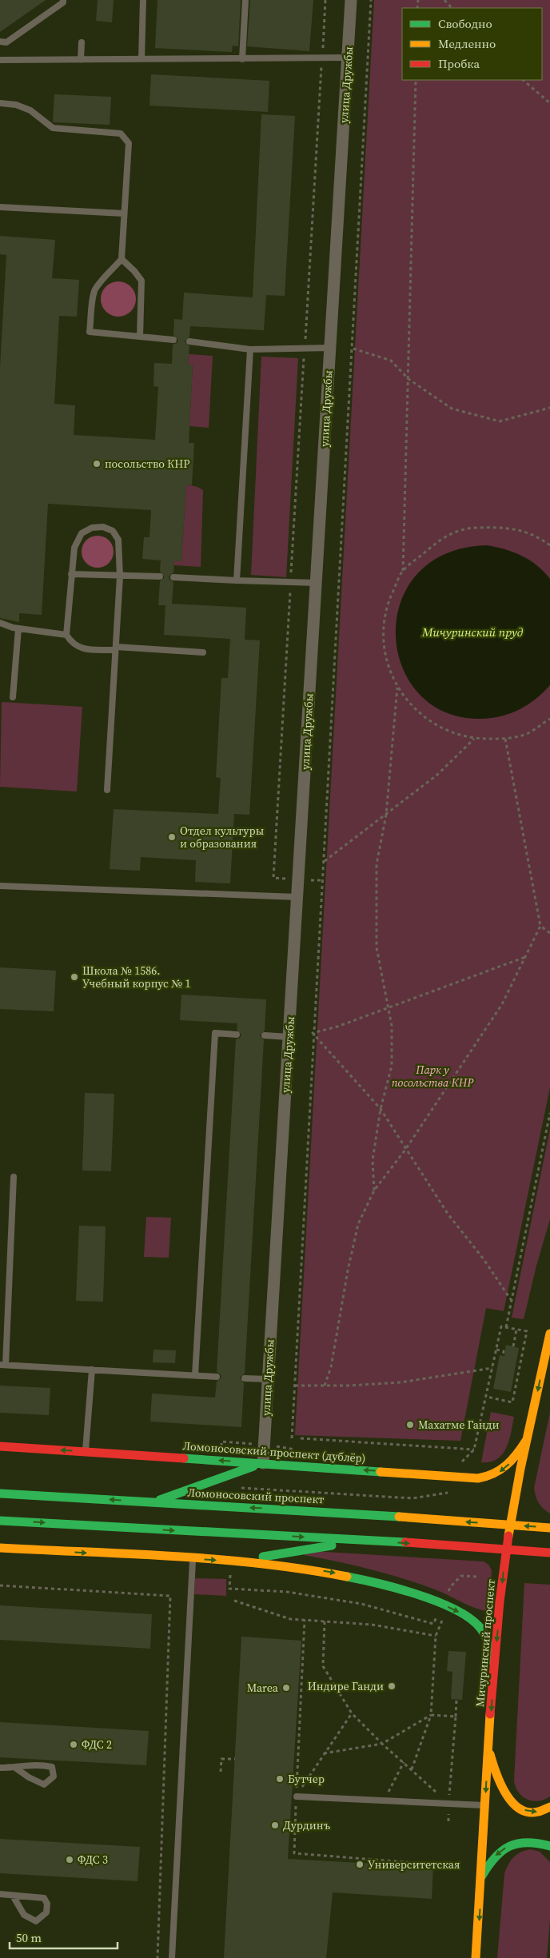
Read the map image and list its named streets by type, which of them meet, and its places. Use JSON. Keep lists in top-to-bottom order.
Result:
{
  "streets": {
    "main road": ["Ломоносовский проспект (дублёр)", "Ломоносовский проспект", "Мичуринский проспект"],
    "street": ["улица Дружбы"]
  },
  "crossings": [
    ["улица Дружбы", "Ломоносовский проспект (дублёр)"],
    ["Ломоносовский проспект (дублёр)", "Мичуринский проспект"],
    ["Ломоносовский проспект", "Мичуринский проспект"]
  ],
  "one_way": ["Мичуринский проспект"],
  "water": ["Мичуринский пруд"],
  "parks": ["Парк у посольства КНР"],
  "places": [
    "посольство КНР",
    "Отдел культуры и образования",
    "Школа № 1586. Учебный корпус № 1",
    "Махатме Ганди",
    "Индире Ганди",
    "Marea",
    "ФДС 2",
    "Бутчер",
    "Дурдинъ",
    "ФДС 3",
    "Университетская"
  ],
  "legend": ["Свободно", "Медленно", "Пробка"],
  "scale_bar": "50 m"
}
